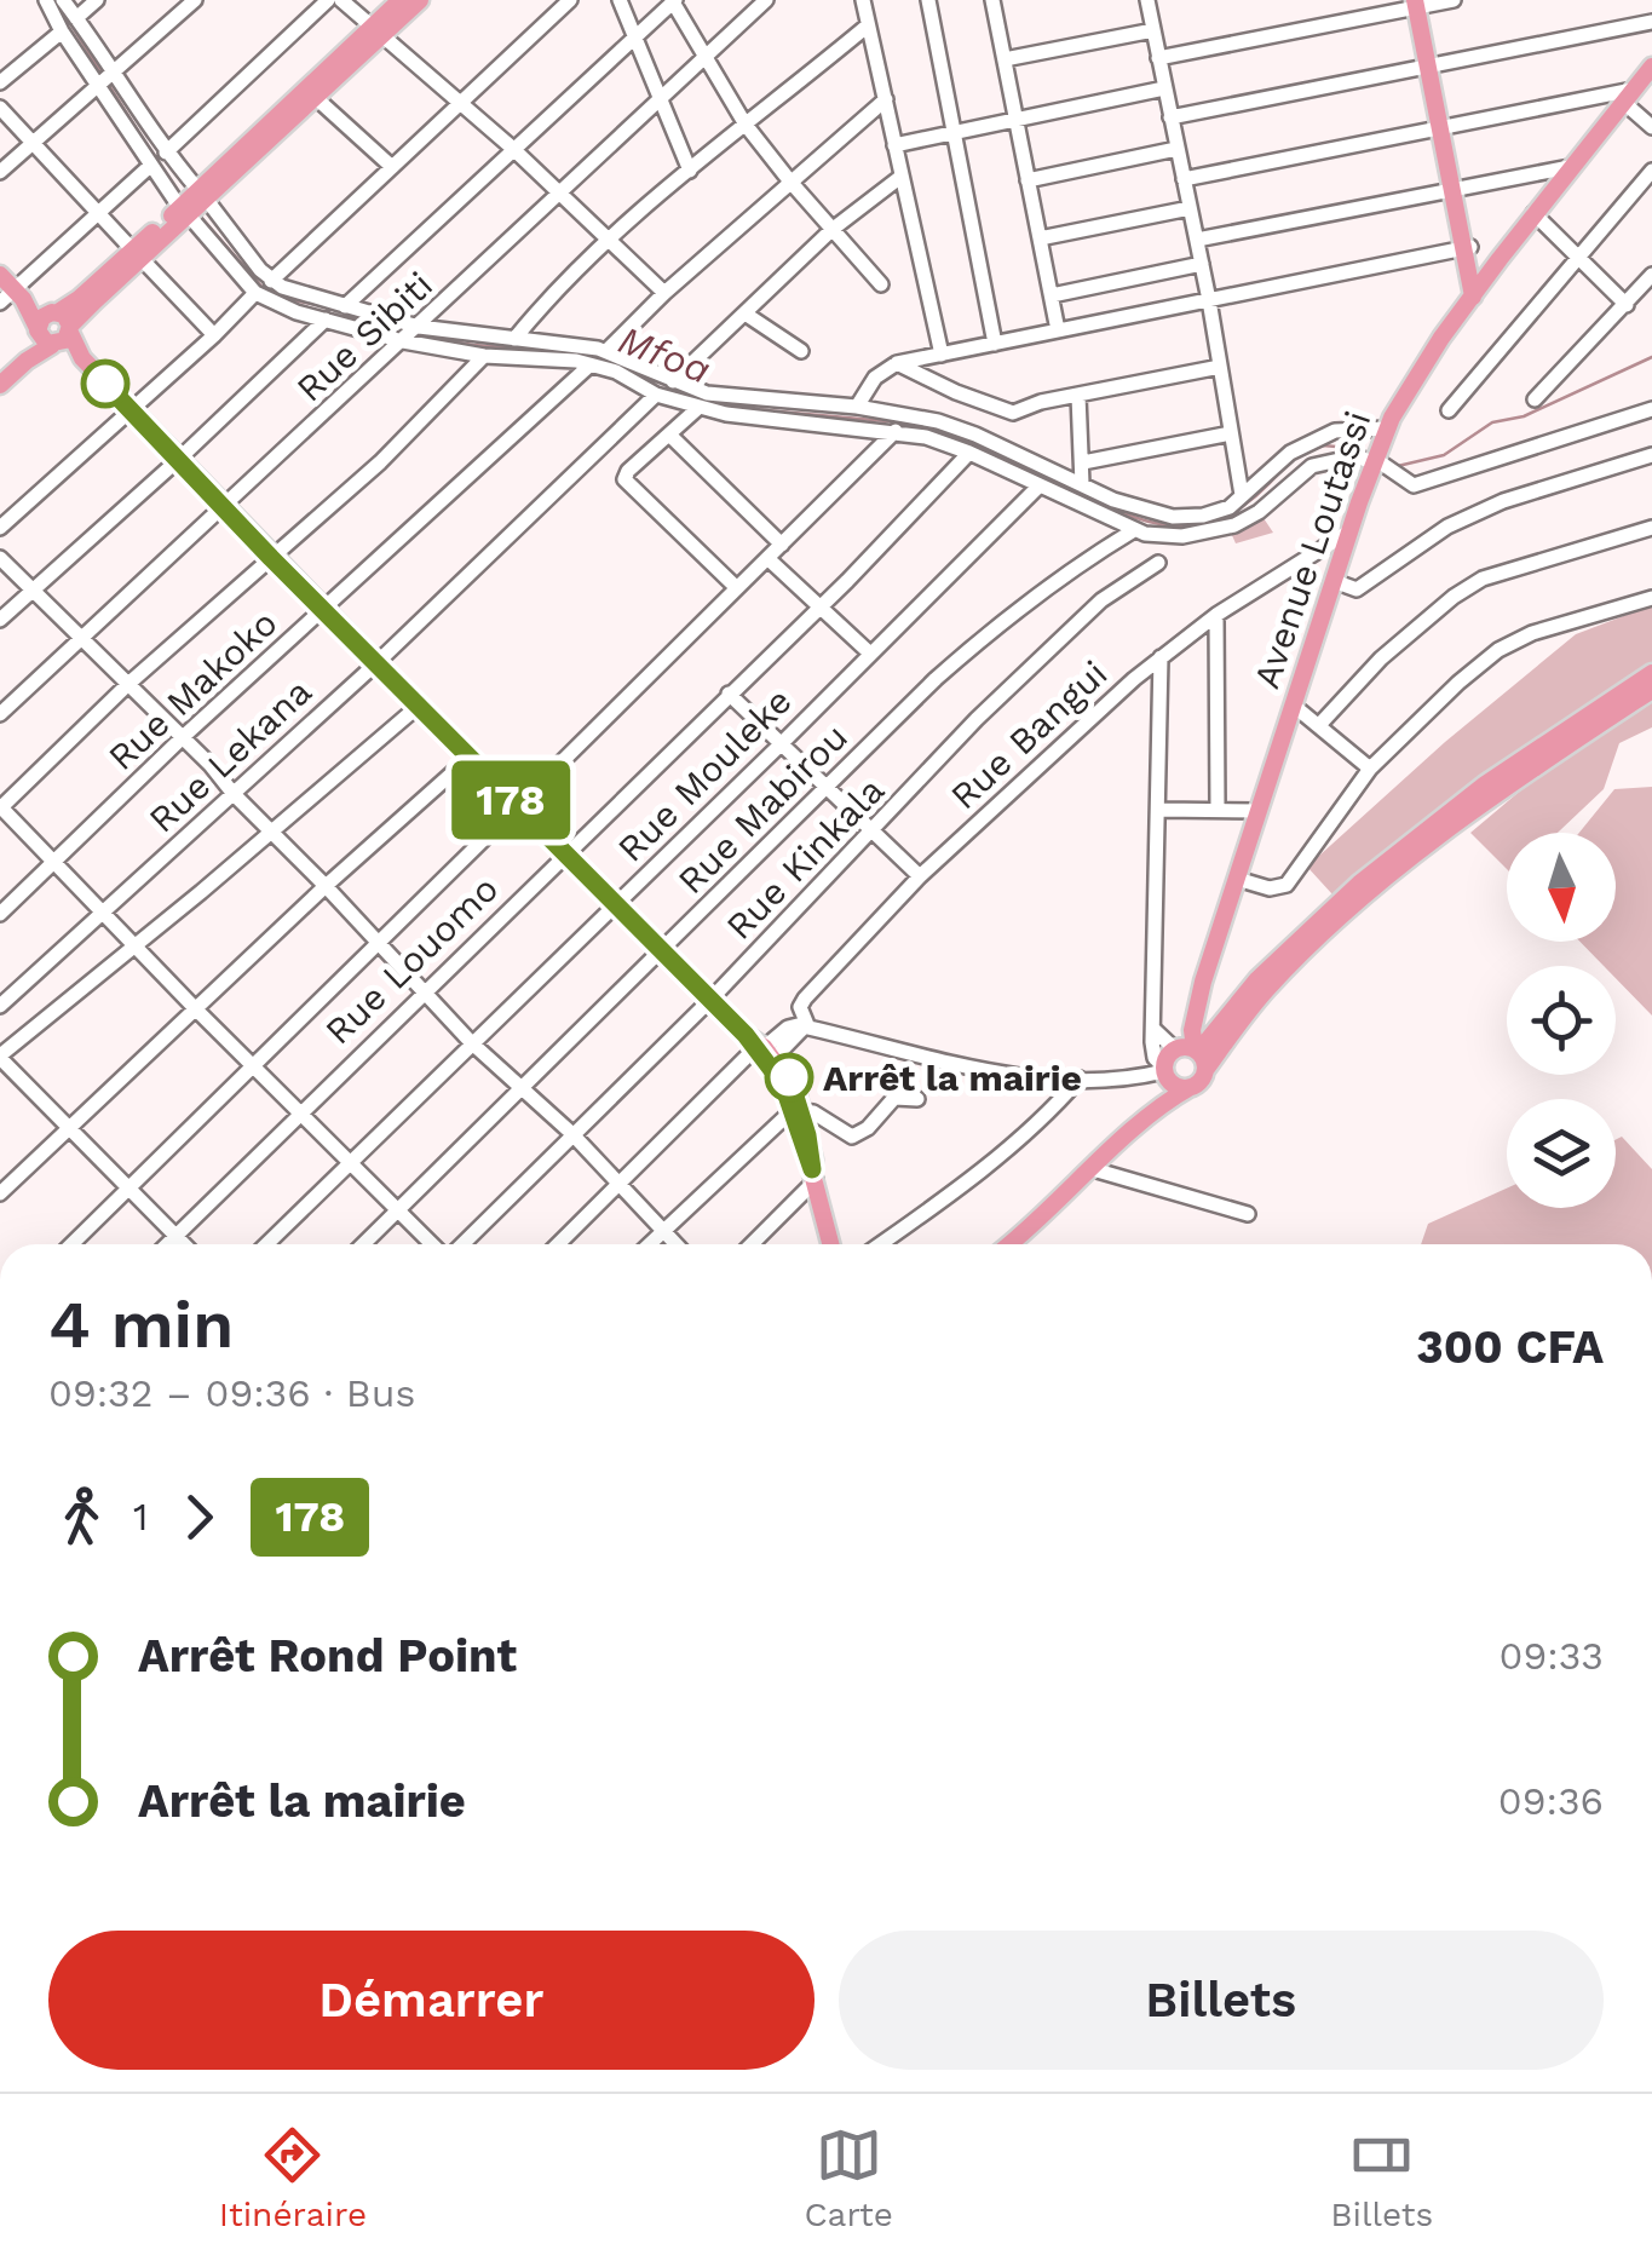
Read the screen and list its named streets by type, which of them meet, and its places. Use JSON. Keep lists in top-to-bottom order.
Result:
{
  "streets": {
    "main road": ["Avenue Loutassi"],
    "street": [
      "Rue Sibiti",
      "Rue Makoko",
      "Rue Bangui",
      "Rue Lekana",
      "Rue Mouleke",
      "Rue Mabirou",
      "Rue Kinkala",
      "Rue Louomo"
    ]
  },
  "crossings": [
    ["Avenue Loutassi", "Rue Bangui"]
  ],
  "water": ["Mfoa"],
  "places": ["Arrêt la mairie"],
  "lines": ["bus line 178"],
  "north": "bottom",
  "page": {
    "on_map": "178",
    "heading": ["4 min", "09:32 – 09:36 · Bus", "300 CFA"],
    "legs": ["1", "178"],
    "list": [
      {
        "name": "Arrêt Rond Point",
        "value": "09:33"
      },
      {
        "name": "Arrêt la mairie",
        "value": "09:36"
      }
    ],
    "buttons": ["Démarrer", "Billets"],
    "tabs": ["Itinéraire", "Carte", "Billets"]
  }
}
